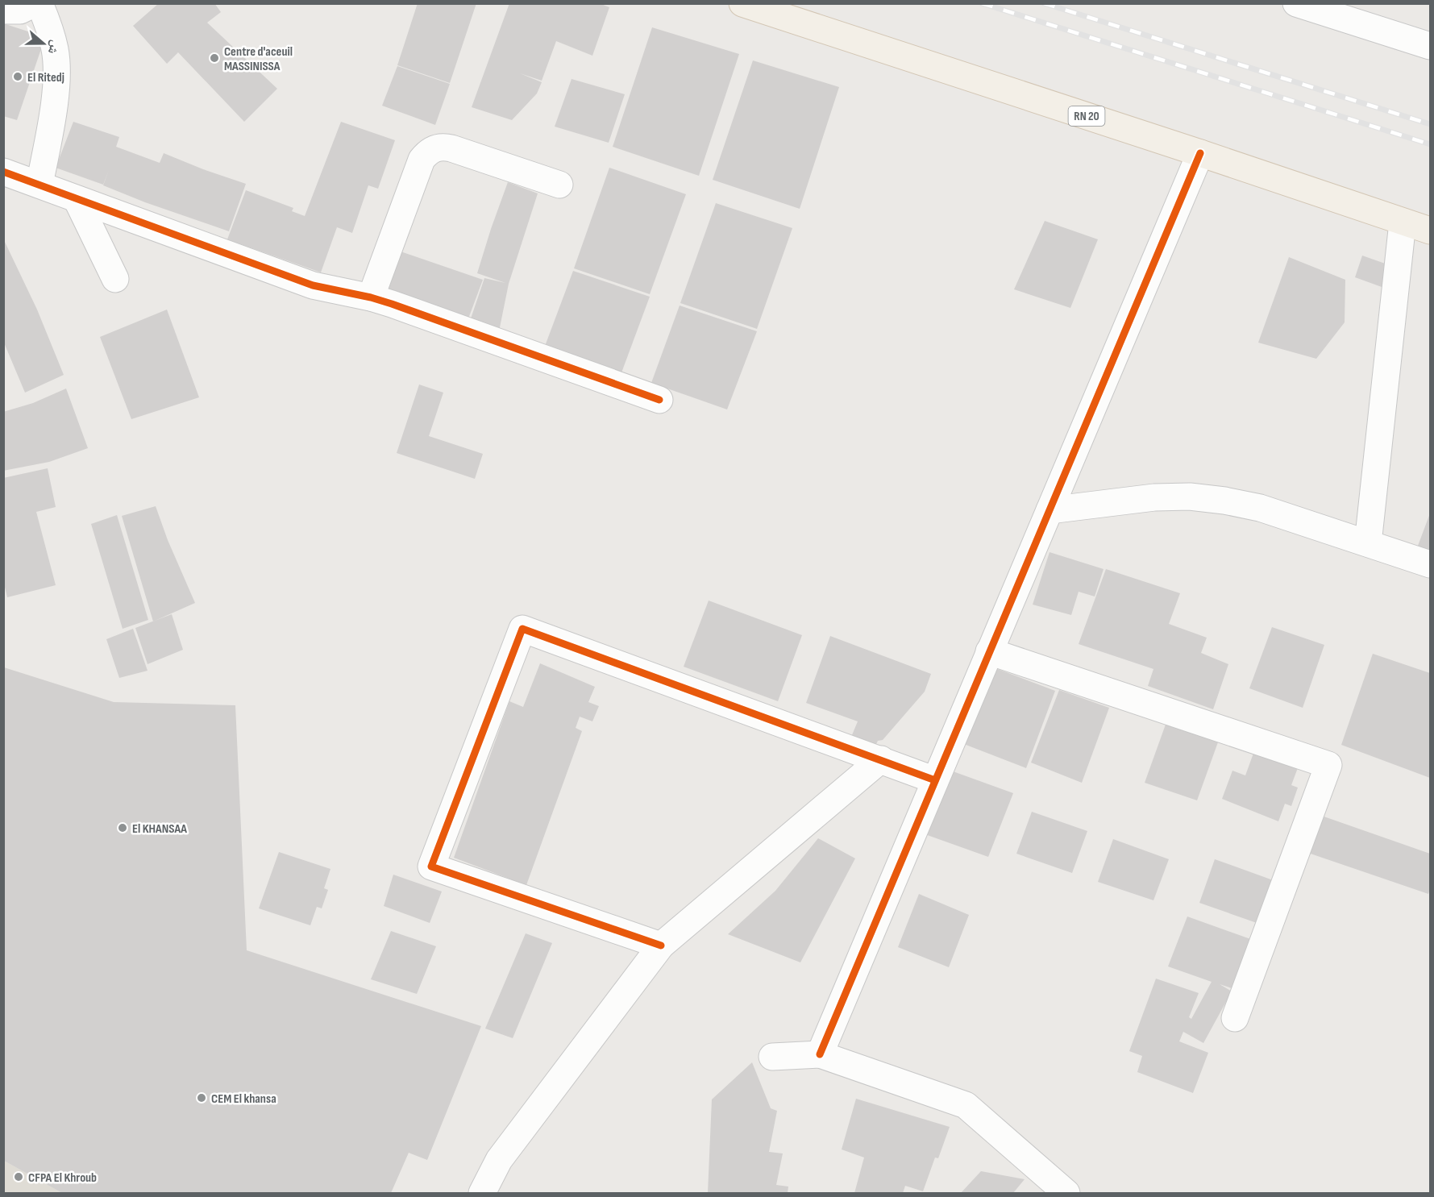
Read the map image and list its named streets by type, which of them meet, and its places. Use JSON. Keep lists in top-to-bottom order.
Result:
{
  "streets": {
    "main road": ["RN 20"]
  },
  "places": [
    "Centre d'aceuil MASSINISSA",
    "El Ritedj",
    "El KHANSAA",
    "CEM El khansa",
    "CFPA El Khroub"
  ],
  "north": "right"
}
